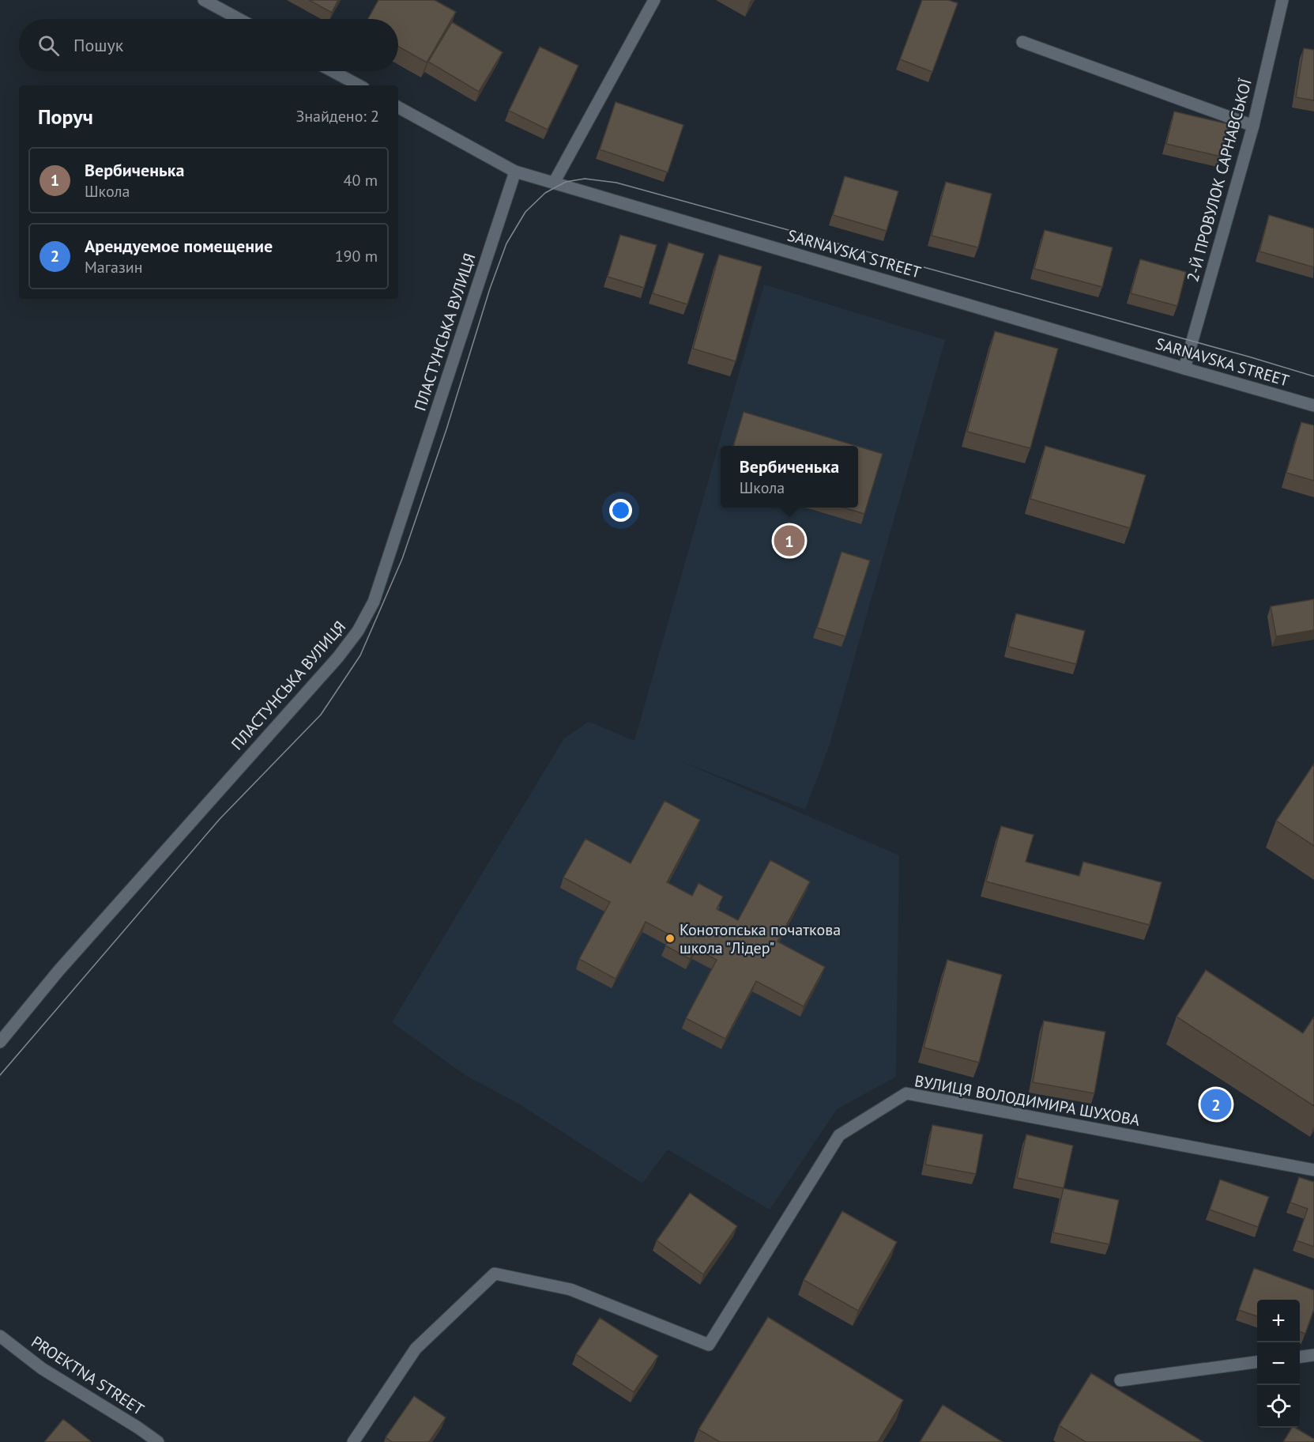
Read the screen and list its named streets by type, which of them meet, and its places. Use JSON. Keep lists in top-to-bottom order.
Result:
{
  "streets": {
    "street": [
      "2-Й ПРОВУЛОК САРНАВСЬКОЇ",
      "SARNAVSKA STREET",
      "ПЛАСТУНСЬКА ВУЛИЦЯ",
      "ВУЛИЦЯ ВОЛОДИМИРА ШУХОВА",
      "PROEKTNA STREET"
    ]
  },
  "crossings": [
    ["2-Й ПРОВУЛОК САРНАВСЬКОЇ", "SARNAVSKA STREET"],
    ["SARNAVSKA STREET", "ПЛАСТУНСЬКА ВУЛИЦЯ"]
  ],
  "places": ["Конотопська початкова школа \"Лідер\""],
  "page": {
    "search": "Пошук",
    "heading": ["Поруч", "Знайдено: 2"],
    "list": [
      {
        "mark": "1",
        "name": "Вербиченька",
        "note": "Школа",
        "value": "40 m"
      },
      {
        "mark": "2",
        "name": "Арендуемое помещение",
        "note": "Магазин",
        "value": "190 m"
      }
    ],
    "popup": ["Вербиченька", "Школа"],
    "pins": ["1", "2"],
    "map_buttons": ["+", "−"]
  }
}
